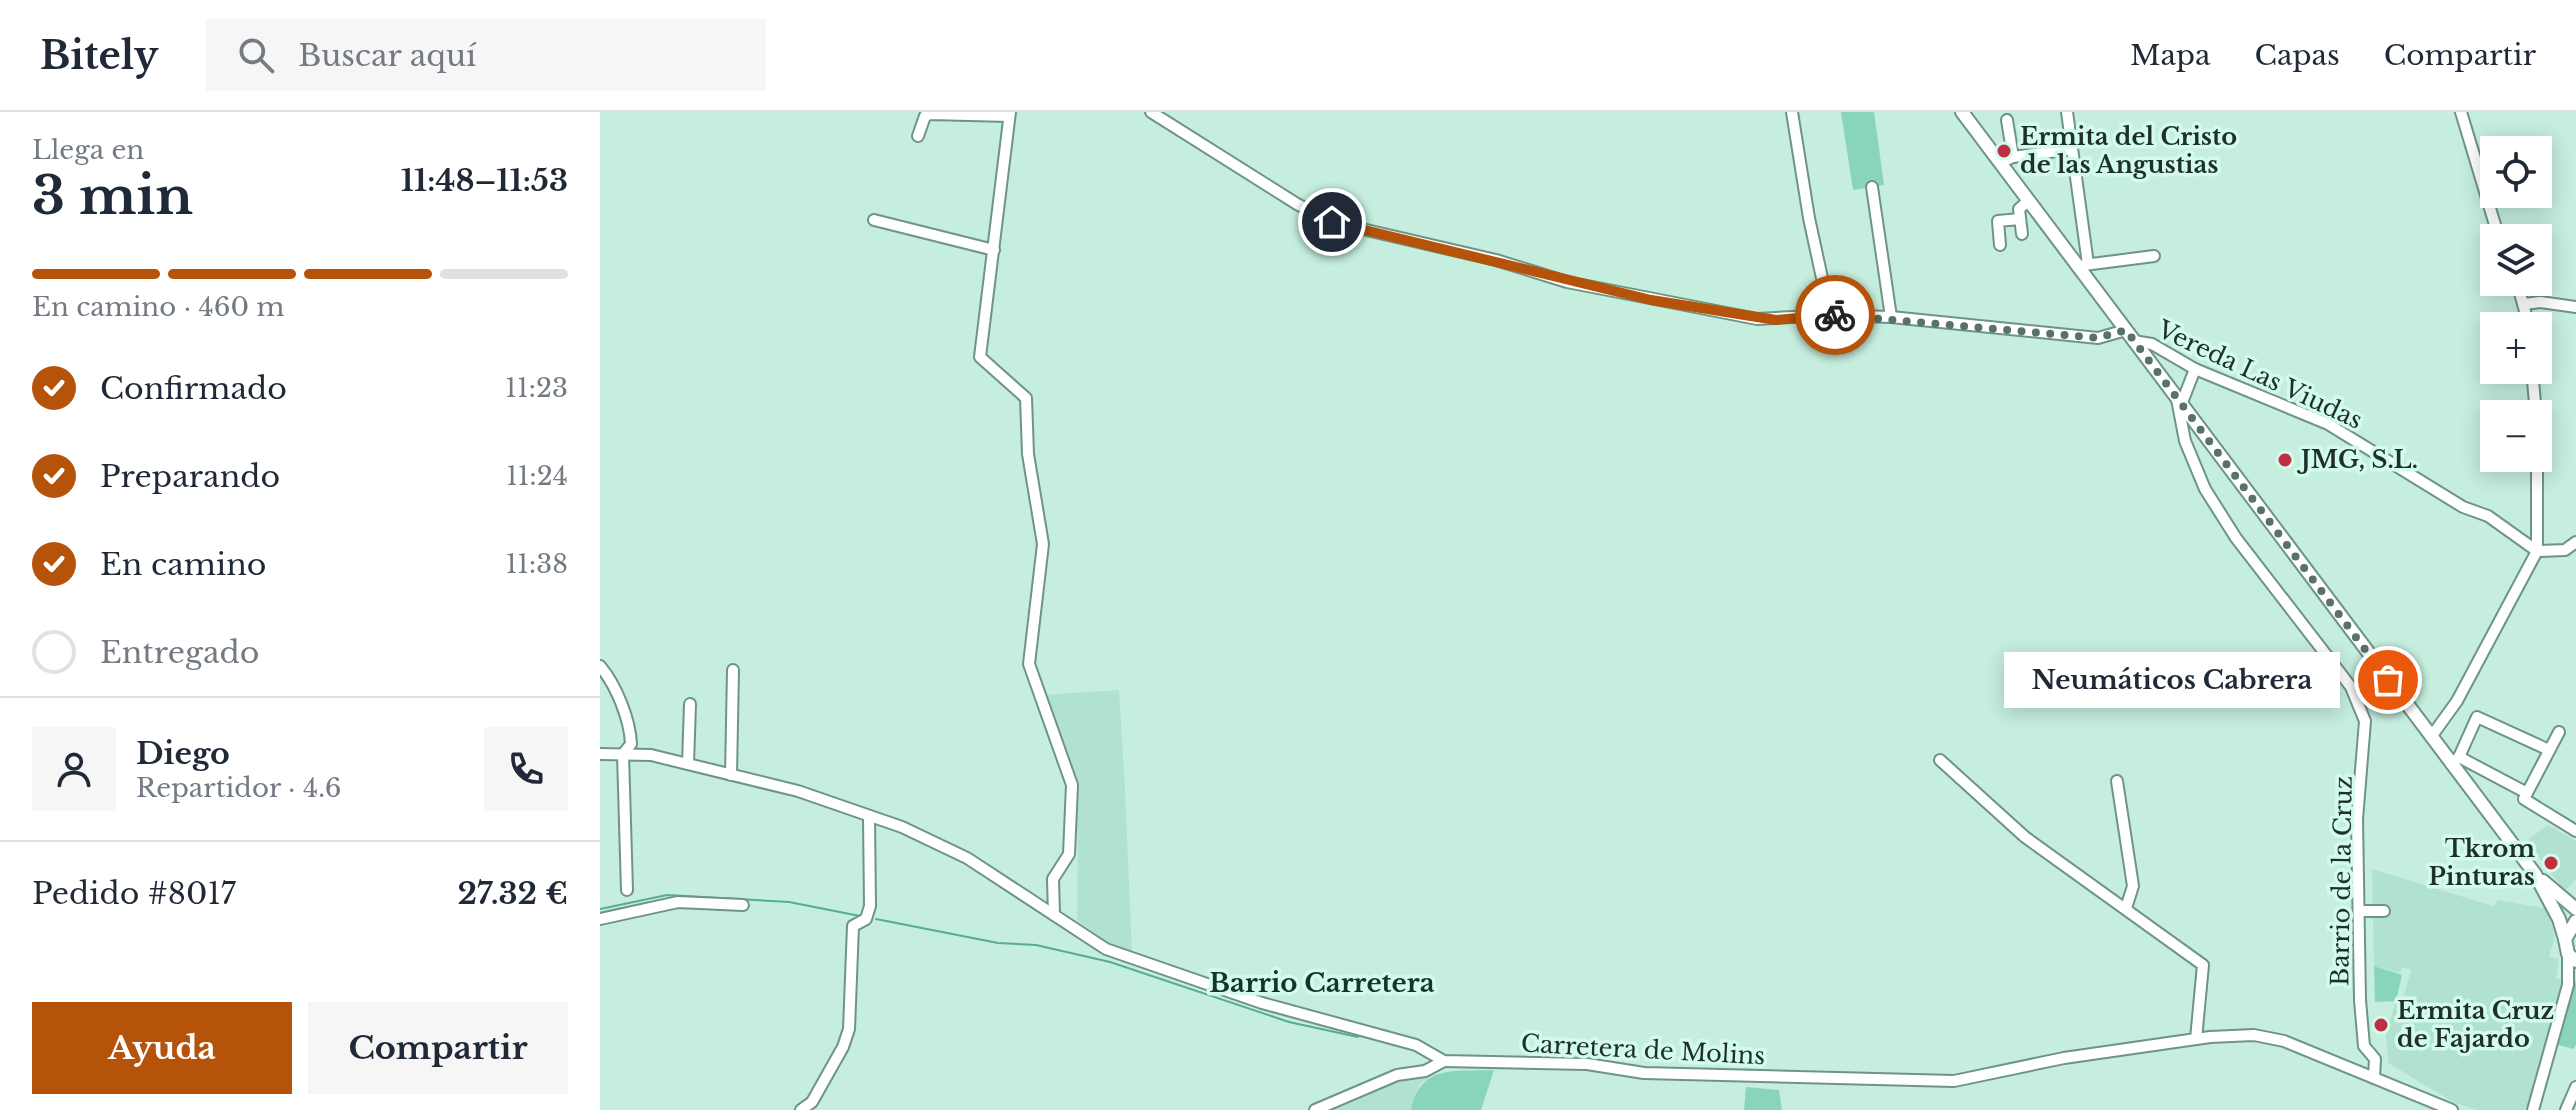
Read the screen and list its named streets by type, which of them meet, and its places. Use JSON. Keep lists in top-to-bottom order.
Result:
{
  "streets": {
    "street": ["Vereda Las Viudas", "Barrio de la Cruz", "Carretera de Molins"]
  },
  "crossings": [
    ["Barrio de la Cruz", "Carretera de Molins"]
  ],
  "districts": ["Barrio Carretera"],
  "places": [
    "Ermita del Cristo de las Angustias",
    "JMG, S.L.",
    "Neumáticos Cabrera",
    "Tkrom Pinturas",
    "Ermita Cruz de Fajardo"
  ],
  "page": {
    "header": "Bitely",
    "search": "Buscar aquí",
    "nav": ["Mapa", "Capas", "Compartir"],
    "heading": ["3 min", "Llega en", "11:48–11:53"],
    "panel": [
      "Diego",
      "Repartidor · 4.6",
      "Pedido #8017",
      "27.32 €"
    ],
    "map_buttons": ["+", "−"],
    "bar": "En camino · 460 m",
    "list": [
      ["Confirmado", "11:23"],
      ["Preparando", "11:24"],
      ["En camino", "11:38"],
      "Entregado"
    ],
    "bubble": "Neumáticos Cabrera",
    "buttons": ["Ayuda", "Compartir"]
  }
}
